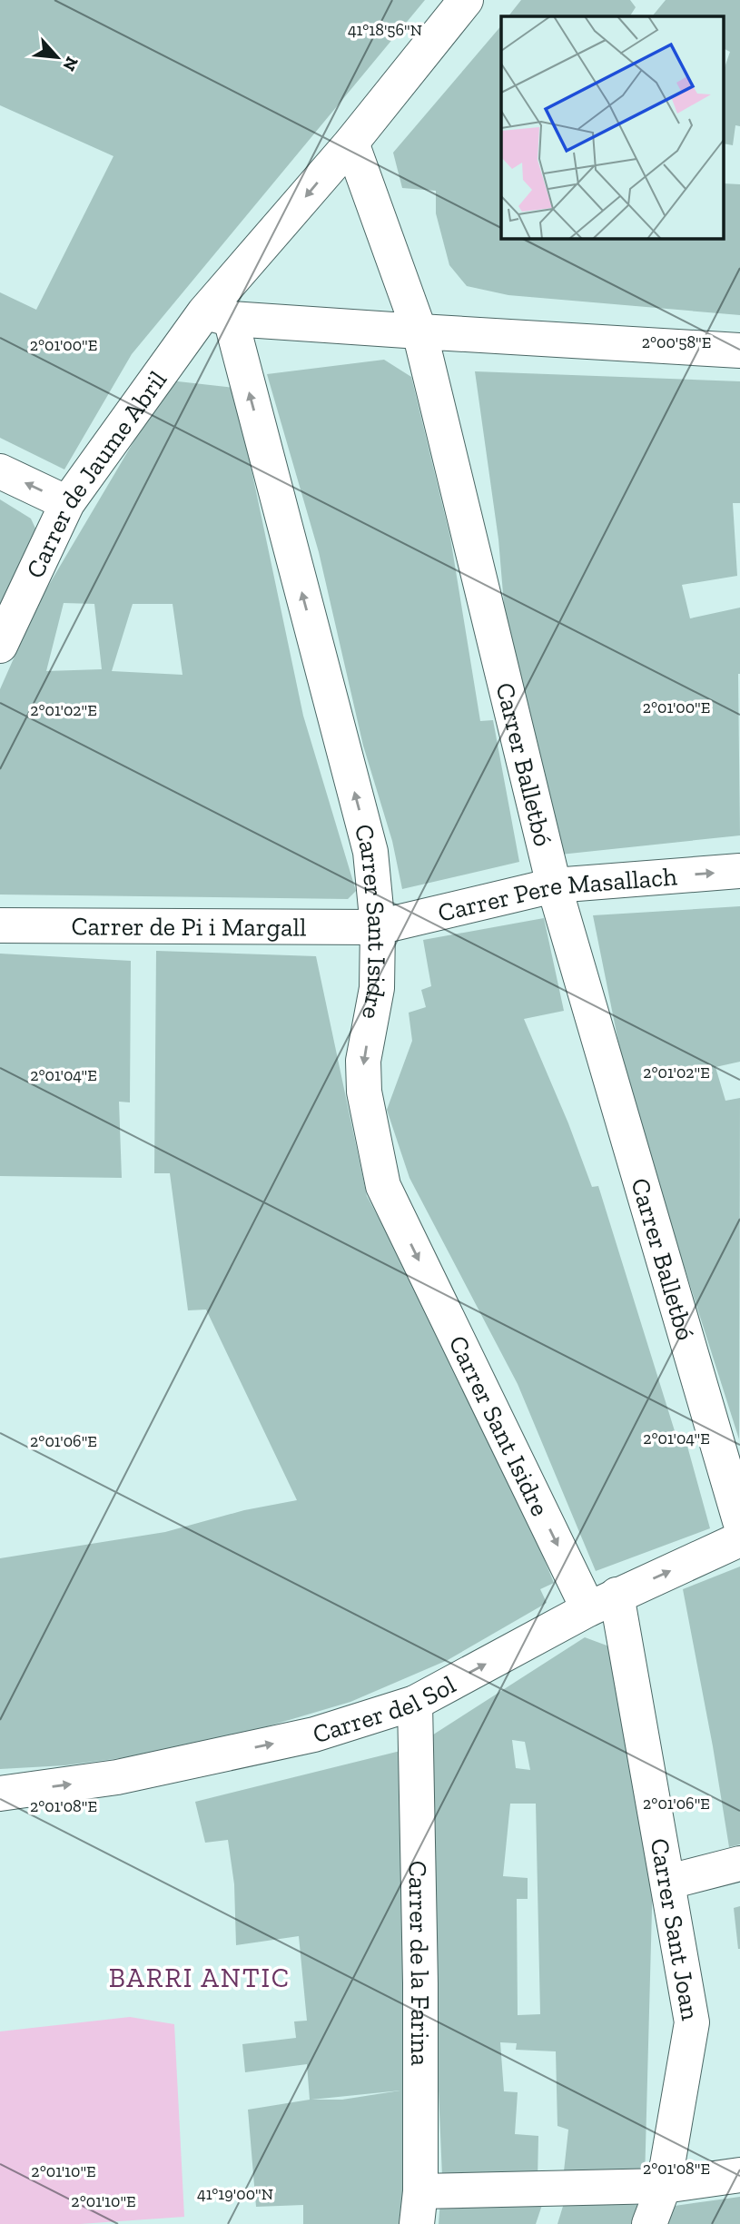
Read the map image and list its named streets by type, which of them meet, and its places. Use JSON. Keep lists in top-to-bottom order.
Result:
{
  "streets": {
    "street": [
      "Carrer de Jaume Abril",
      "Carrer Balletbó",
      "Carrer Pere Masallach",
      "Carrer Sant Isidre",
      "Carrer de Pi i Margall",
      "Carrer del Sol",
      "Carrer Sant Joan",
      "Carrer de la Farina"
    ]
  },
  "crossings": [
    ["Carrer de Jaume Abril", "Carrer Balletbó"],
    ["Carrer de Jaume Abril", "Carrer Sant Isidre"],
    ["Carrer Balletbó", "Carrer Pere Masallach"],
    ["Carrer Pere Masallach", "Carrer Sant Isidre"],
    ["Carrer Pere Masallach", "Carrer de Pi i Margall"],
    ["Carrer Sant Isidre", "Carrer de Pi i Margall"],
    ["Carrer Sant Isidre", "Carrer del Sol"],
    ["Carrer Sant Isidre", "Carrer Sant Joan"],
    ["Carrer del Sol", "Carrer Sant Joan"],
    ["Carrer del Sol", "Carrer de la Farina"]
  ],
  "one_way": ["Carrer de Jaume Abril", "Carrer Pere Masallach", "Carrer del Sol"],
  "districts": ["BARRI ANTIC"],
  "north": "bottom right",
  "coordinates": [
    "41°18'56\"N",
    "2°00'58\"E",
    "2°01'00\"E",
    "2°01'02\"E",
    "2°01'04\"E",
    "2°01'06\"E",
    "2°01'08\"E",
    "2°01'10\"E",
    "41°19'00\"N"
  ]
}
